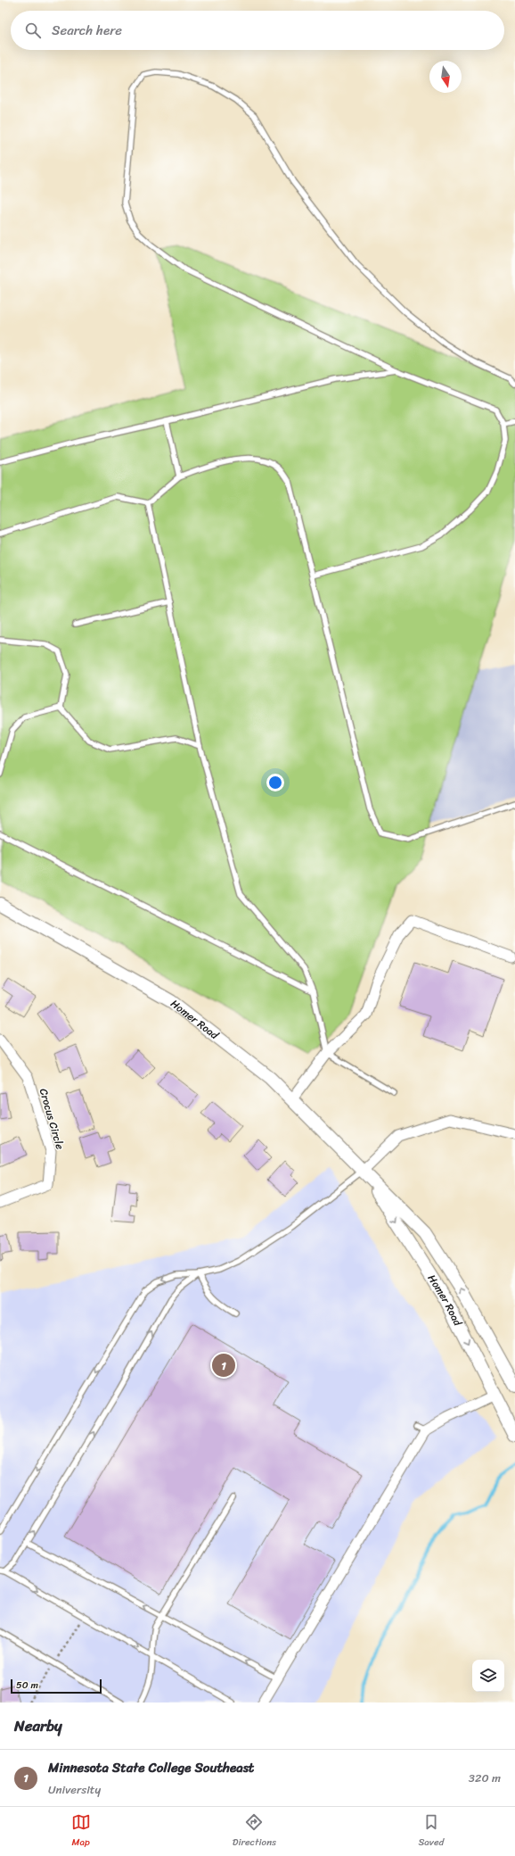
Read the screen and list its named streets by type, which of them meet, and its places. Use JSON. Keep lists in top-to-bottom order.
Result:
{
  "streets": {
    "street": ["Homer Road", "Crocus Circle"]
  },
  "scale_bar": "50 m",
  "north": "bottom",
  "page": {
    "search": "Search here",
    "pins": "1",
    "scale": "50 m",
    "heading": "Nearby",
    "list": [
      {
        "mark": "1",
        "name": "Minnesota State College Southeast",
        "note": "University",
        "value": "320 m"
      }
    ],
    "nav": ["Map", "Directions", "Saved"]
  }
}
